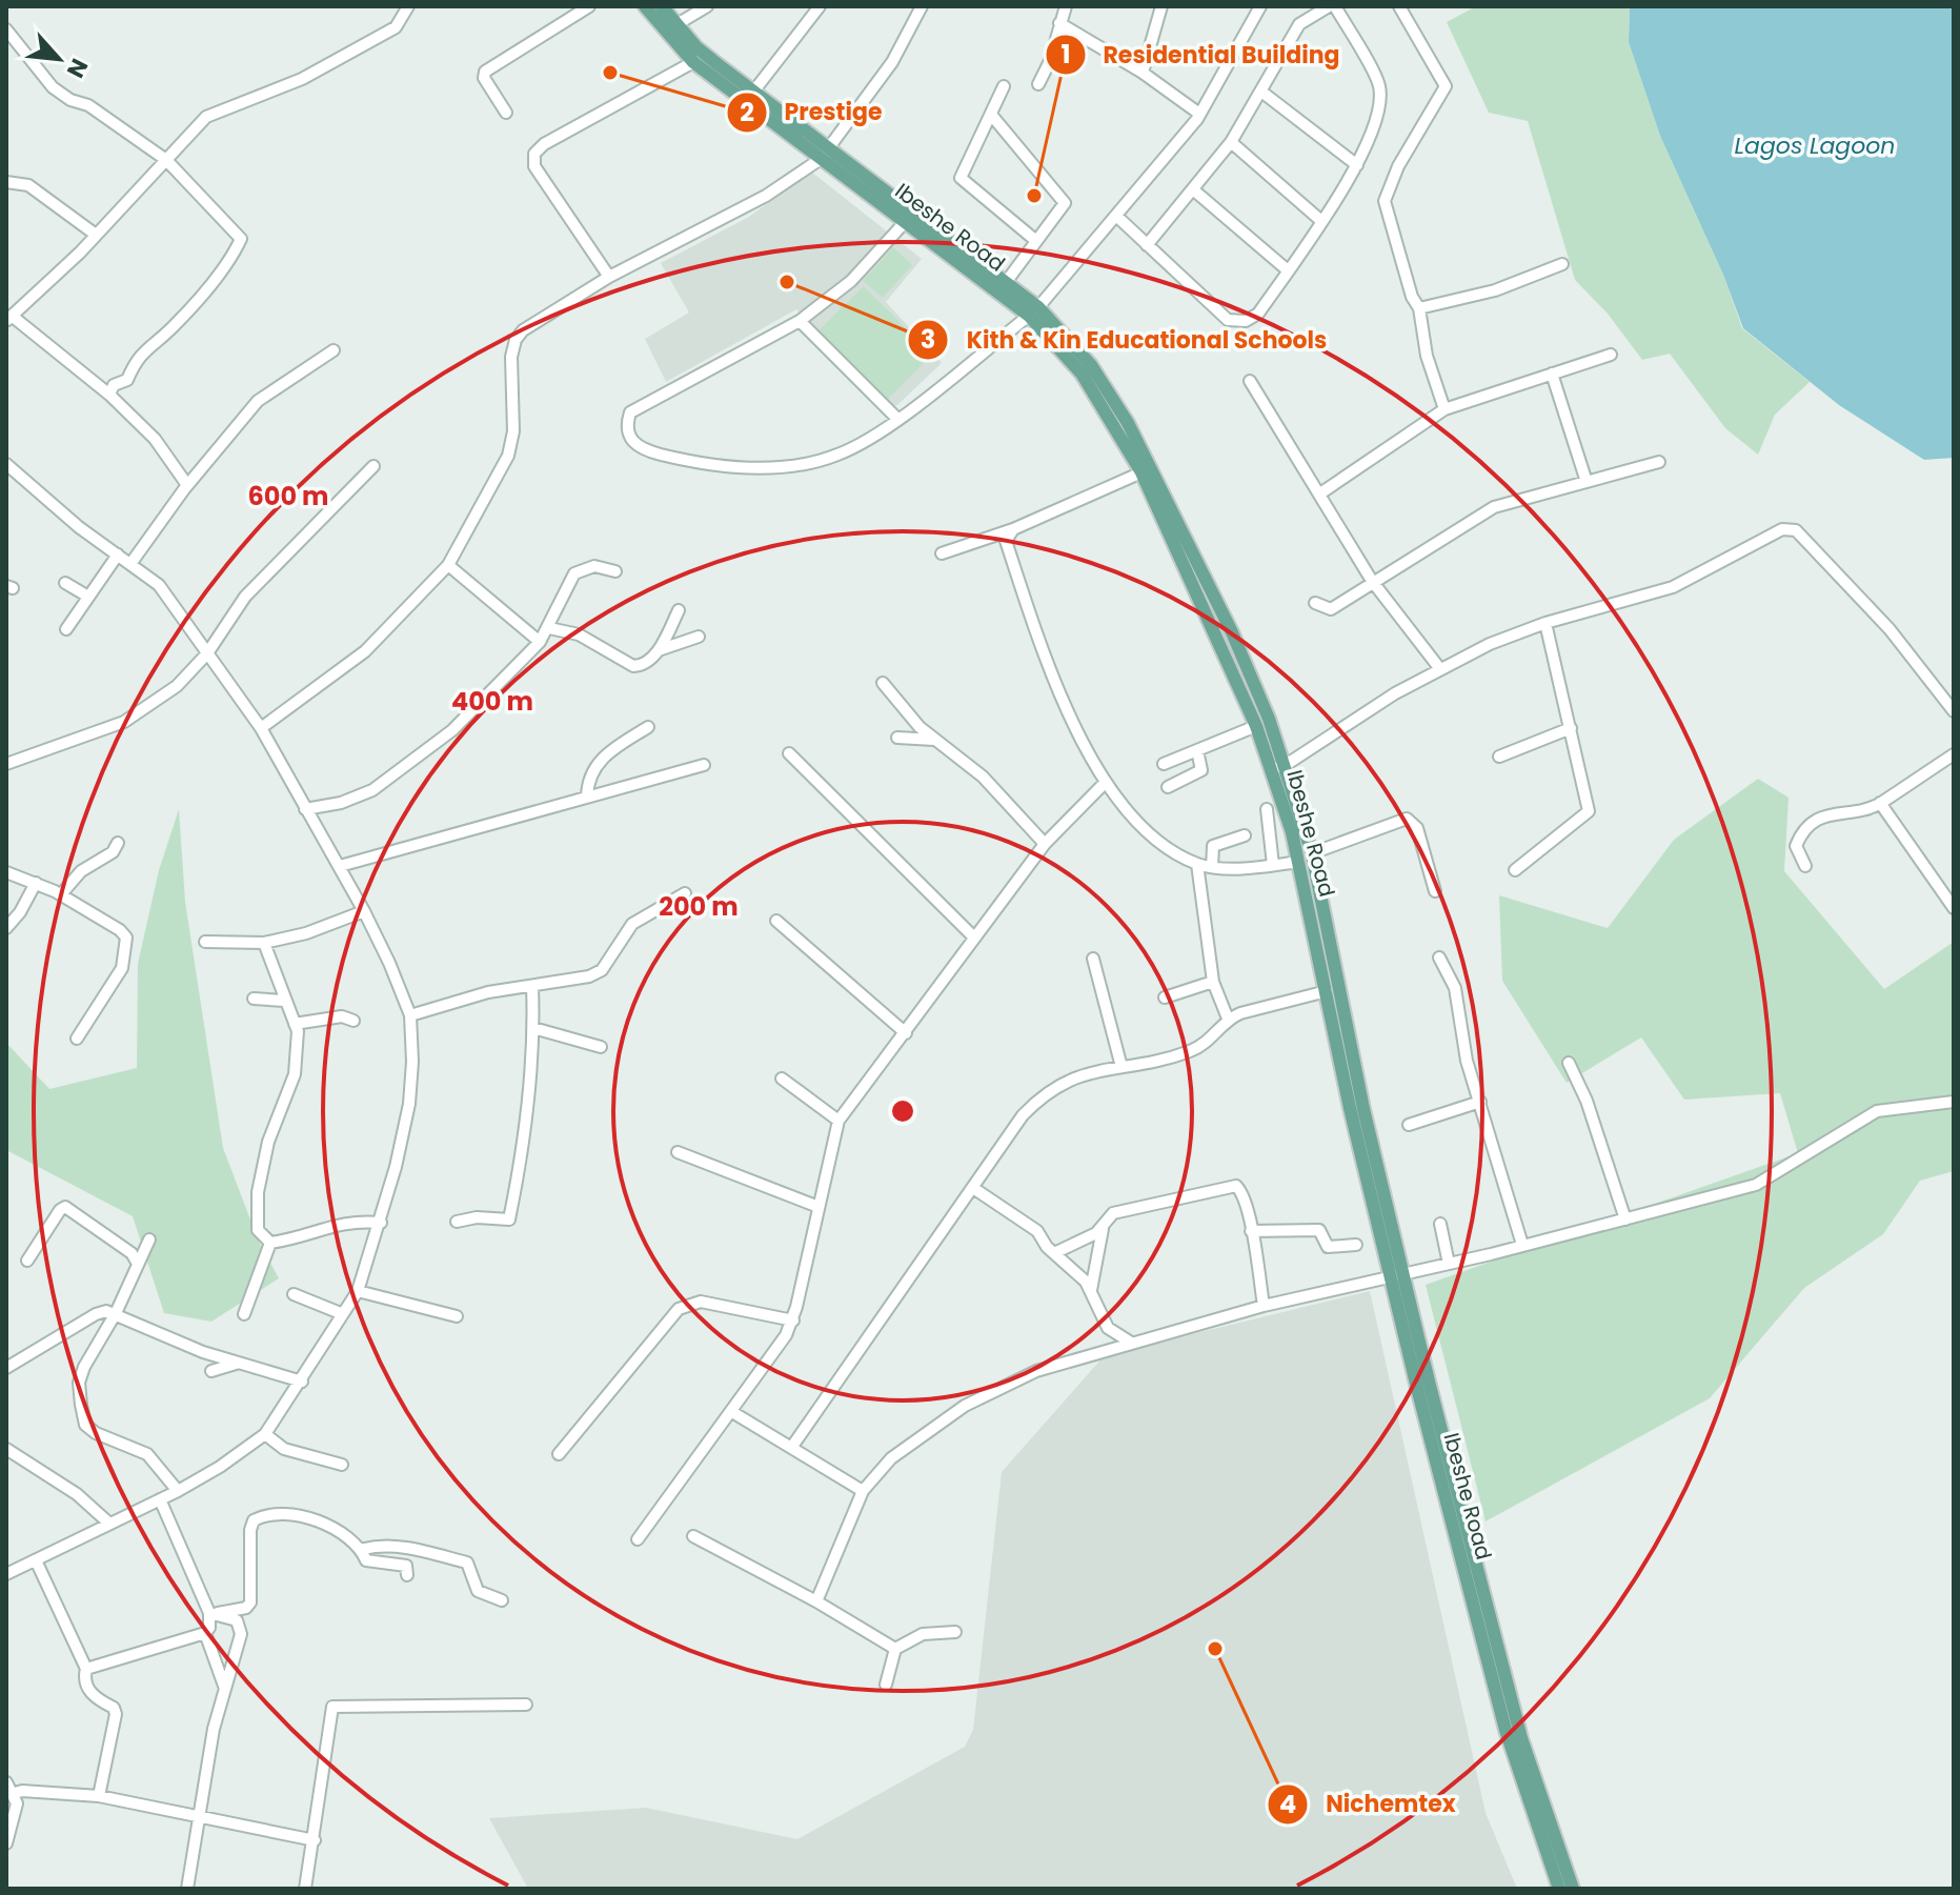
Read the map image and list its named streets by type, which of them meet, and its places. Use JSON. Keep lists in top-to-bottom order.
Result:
{
  "streets": {
    "main road": ["Ibeshe Road"]
  },
  "water": ["Lagos Lagoon"],
  "places": [
    "Prestige",
    "Residential Building",
    "Kith & Kin Educational Schools",
    "Nichemtex"
  ],
  "north": "bottom right",
  "rings": ["600 m", "400 m", "200 m"]
}
